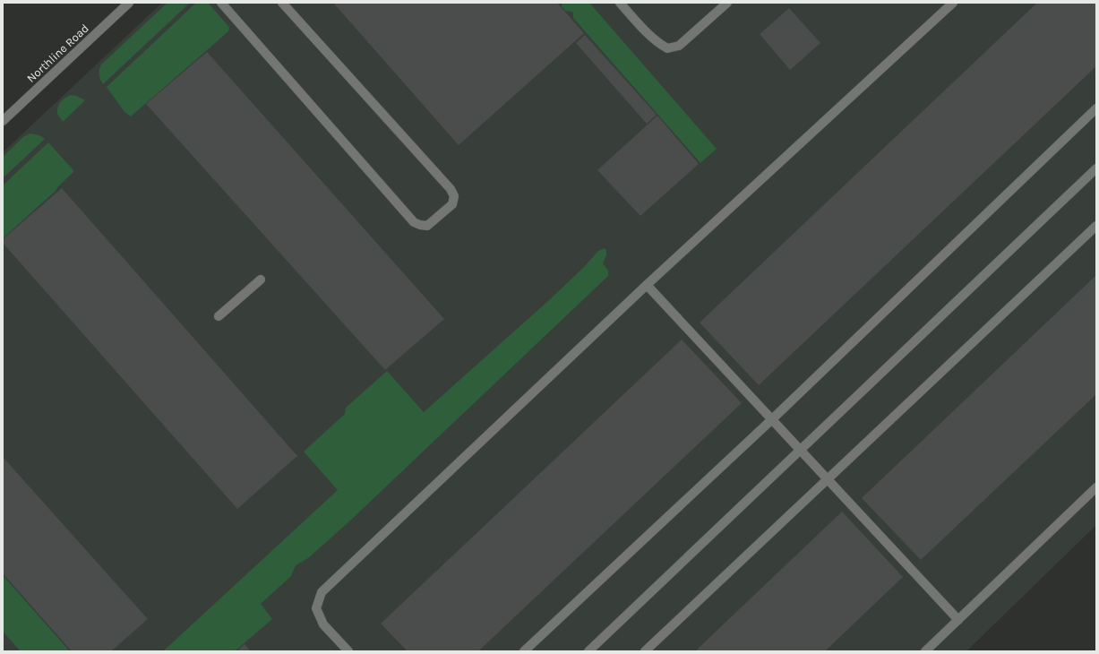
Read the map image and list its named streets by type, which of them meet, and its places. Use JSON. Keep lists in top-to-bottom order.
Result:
{
  "streets": {
    "main road": ["Northline Road"]
  }
}
